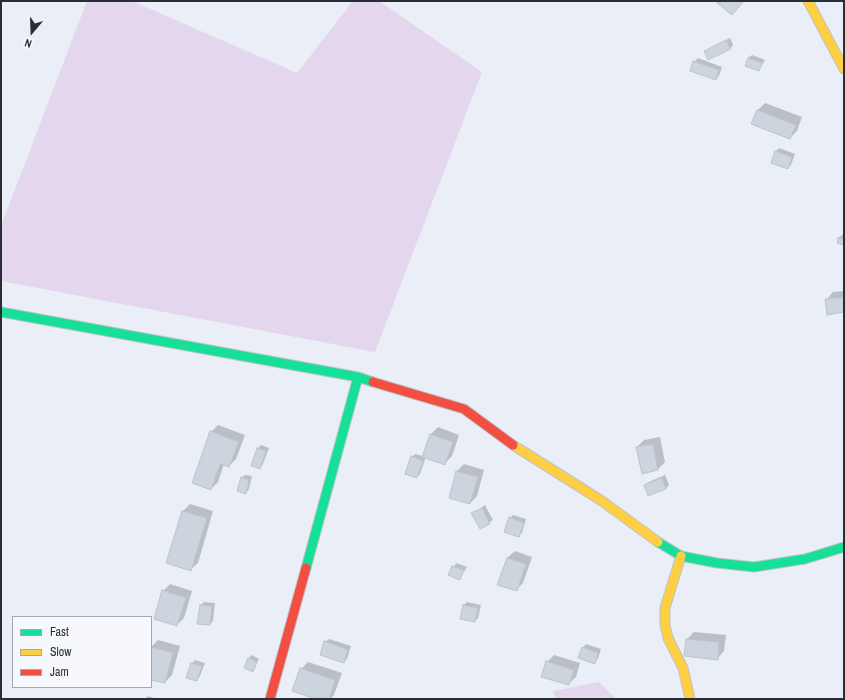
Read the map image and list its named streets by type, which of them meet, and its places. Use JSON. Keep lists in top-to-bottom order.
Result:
{
  "legend": ["Fast", "Slow", "Jam"],
  "north": "bottom"
}
